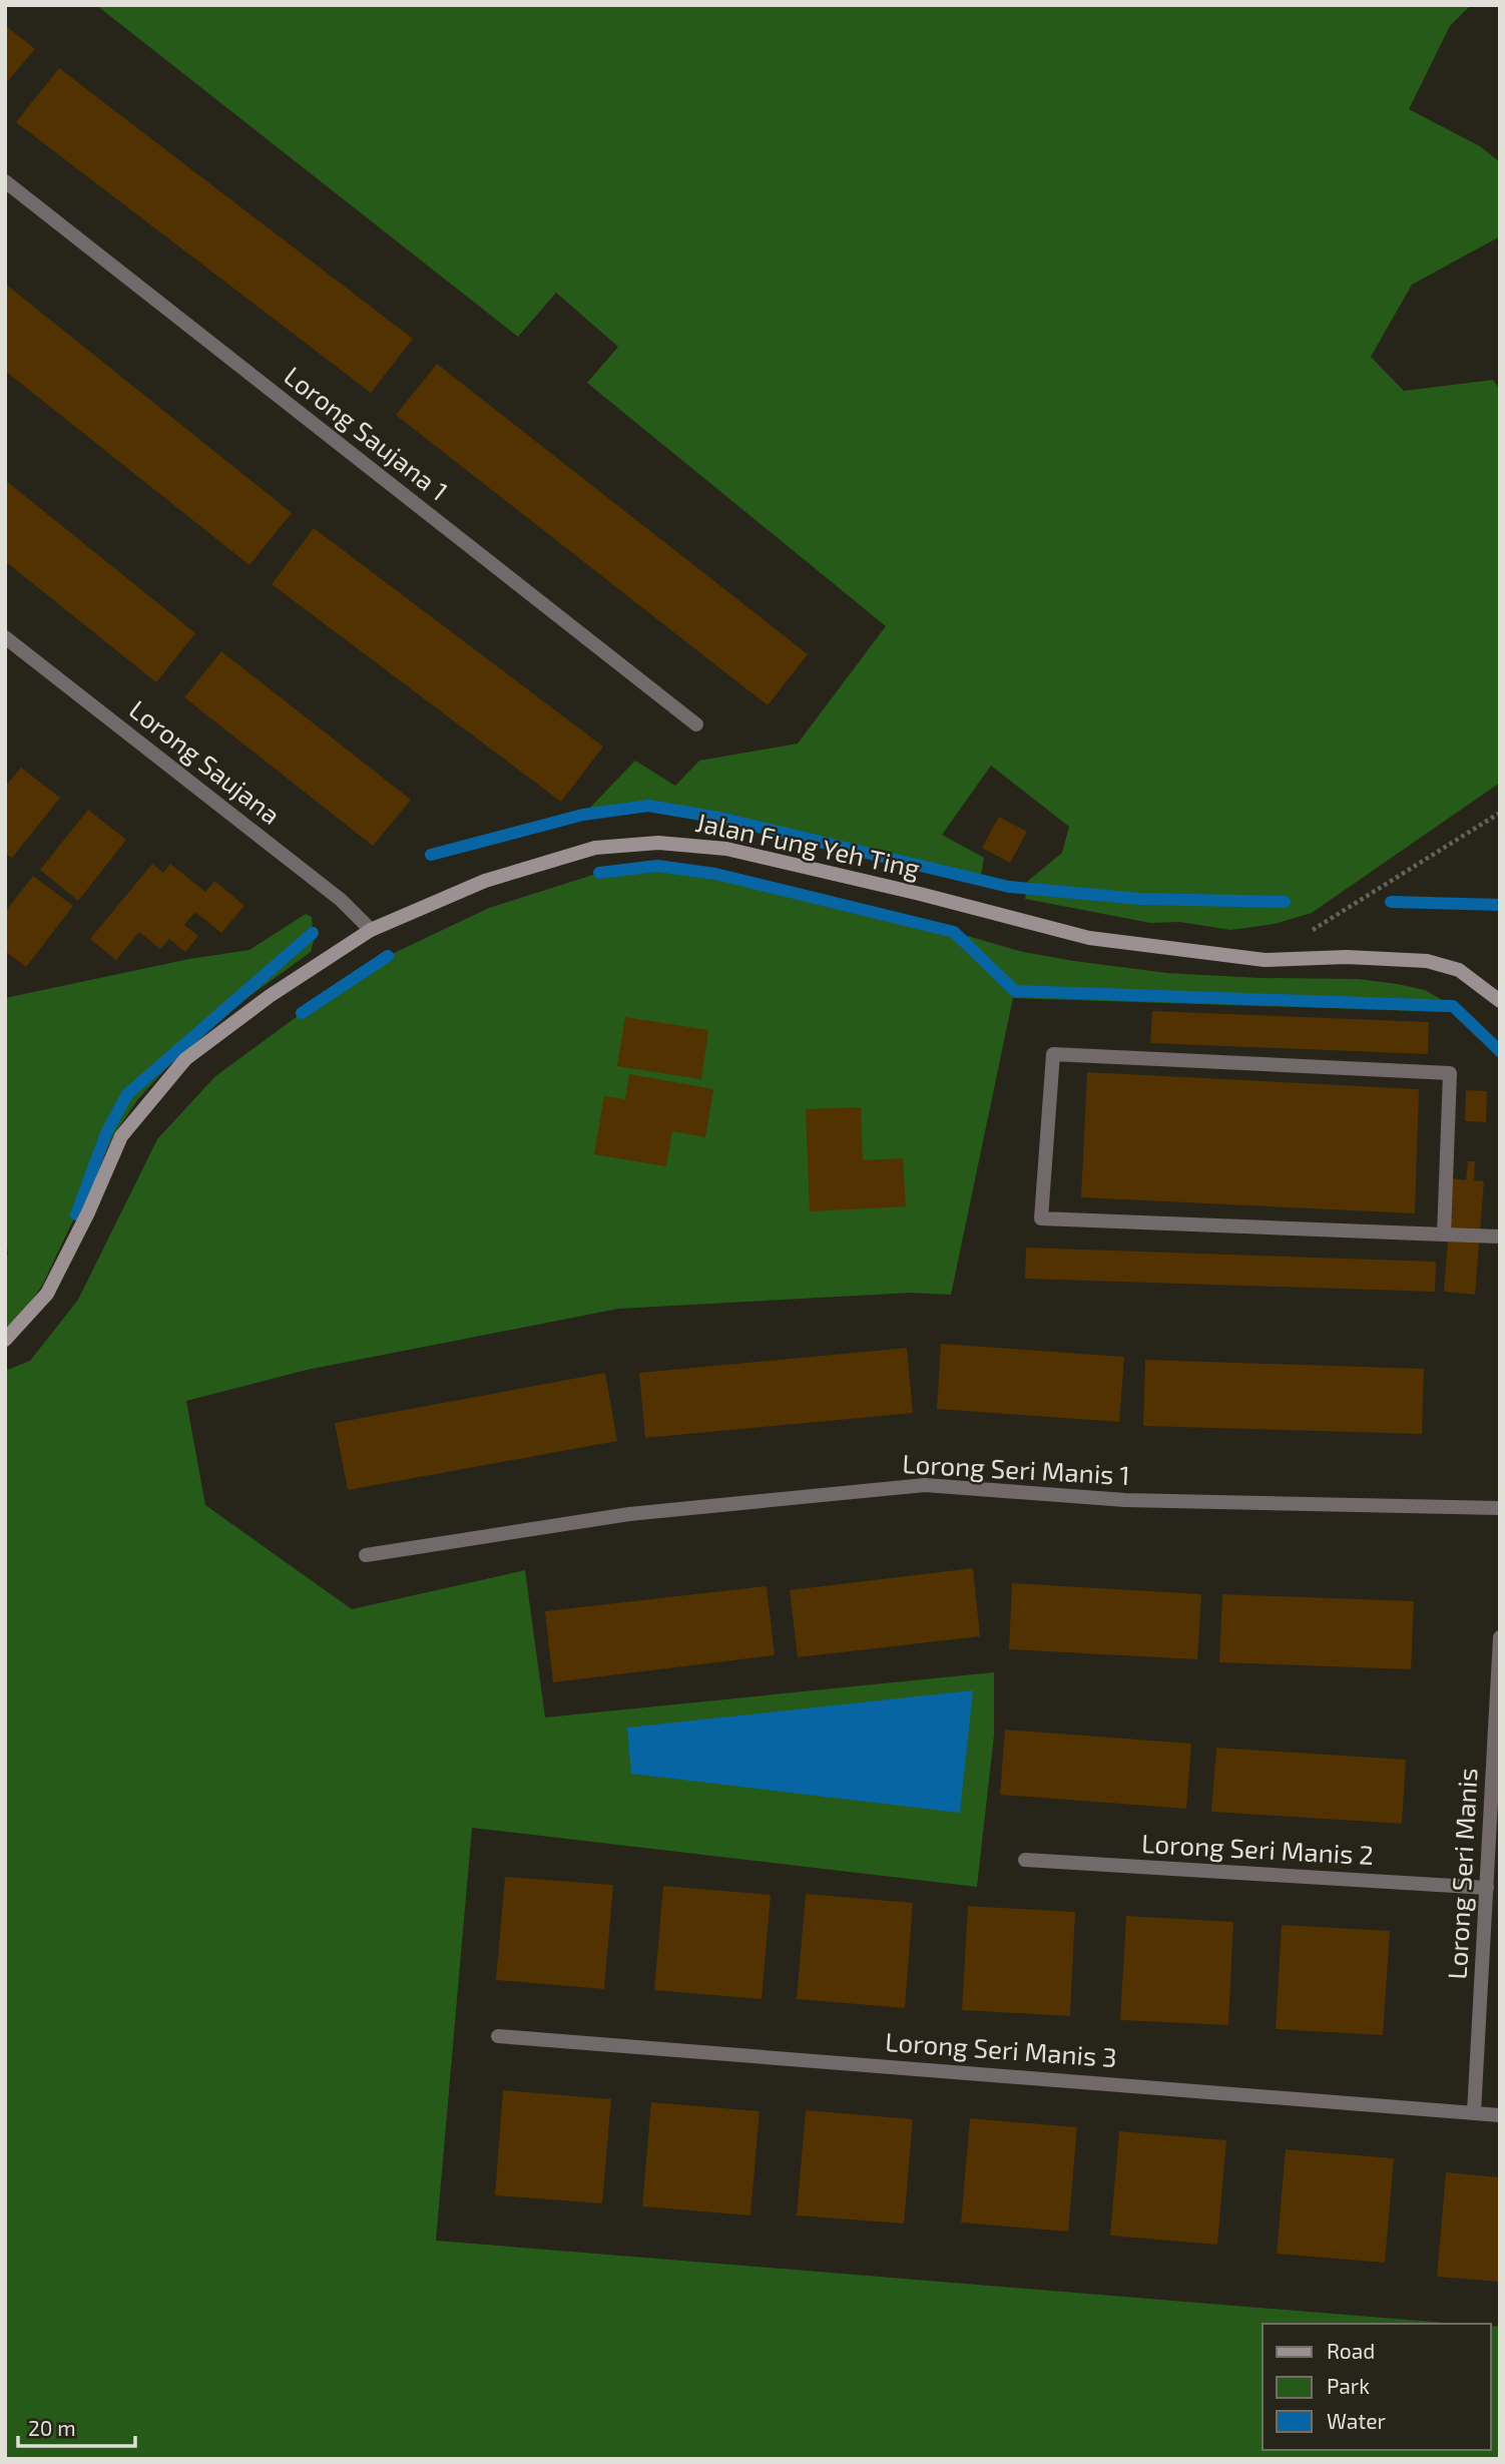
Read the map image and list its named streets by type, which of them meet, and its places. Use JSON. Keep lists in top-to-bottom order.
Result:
{
  "streets": {
    "street": [
      "Lorong Saujana 1",
      "Lorong Saujana",
      "Jalan Fung Yeh Ting",
      "Lorong Seri Manis 1",
      "Lorong Seri Manis 2",
      "Lorong Seri Manis",
      "Lorong Seri Manis 3"
    ]
  },
  "crossings": [
    ["Lorong Saujana", "Jalan Fung Yeh Ting"],
    ["Lorong Seri Manis 2", "Lorong Seri Manis"],
    ["Lorong Seri Manis", "Lorong Seri Manis 3"]
  ],
  "legend": ["Road", "Park", "Water"],
  "scale_bar": "20 m"
}
